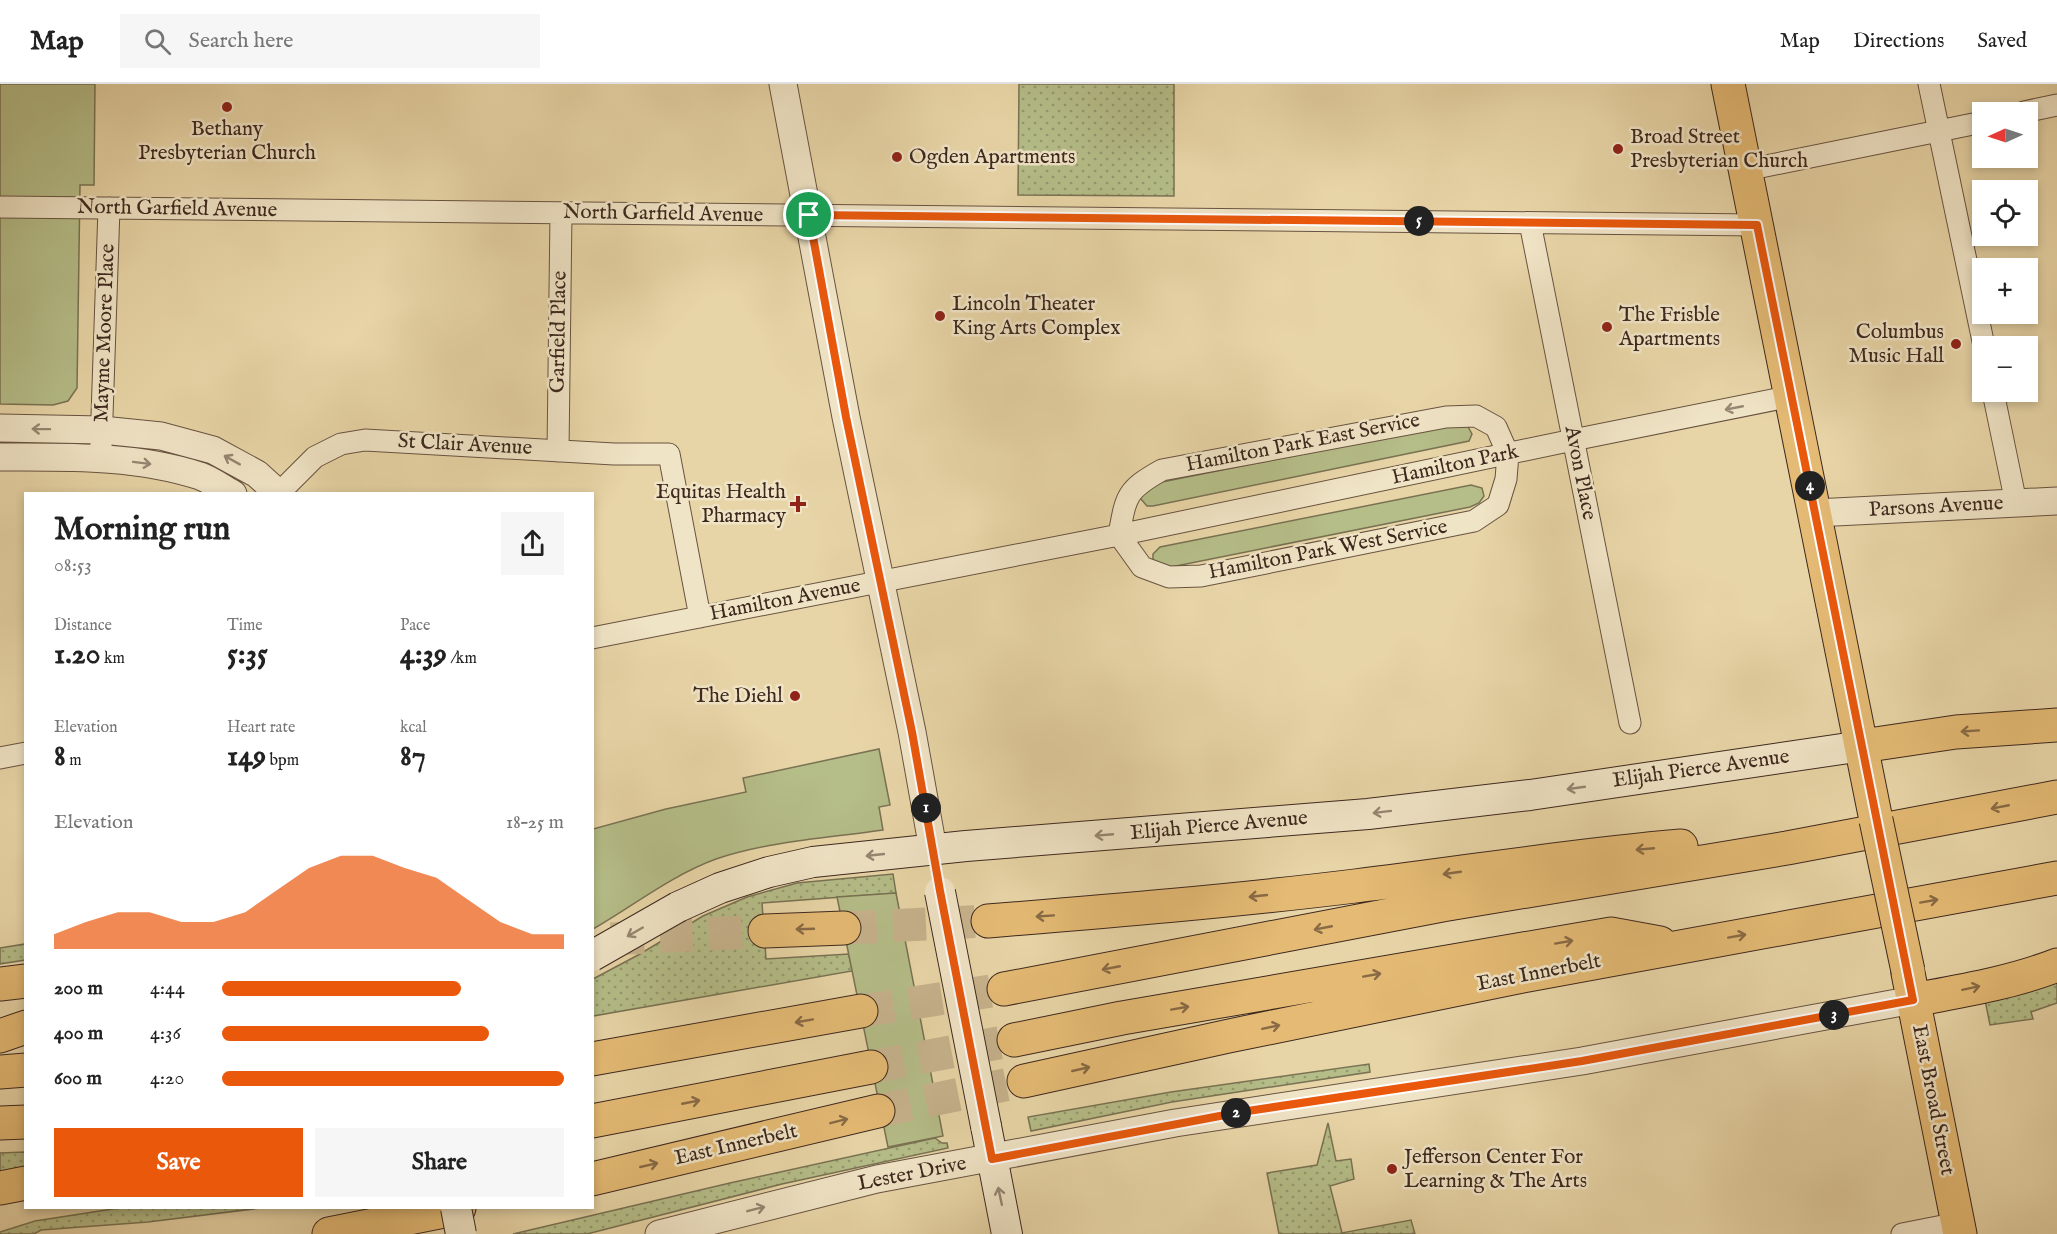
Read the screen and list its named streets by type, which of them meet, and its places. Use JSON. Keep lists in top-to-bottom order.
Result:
{
  "streets": {
    "main road": ["Elijah Pierce Avenue", "East Innerbelt", "East Broad Street"],
    "street": [
      "North Garfield Avenue",
      "Garfield Place",
      "Mayme Moore Place",
      "Hamilton Park East Service",
      "St Clair Avenue",
      "Hamilton Park",
      "Avon Place",
      "Parsons Avenue",
      "Hamilton Park West Service",
      "Hamilton Avenue",
      "Lester Drive"
    ]
  },
  "crossings": [
    ["North Garfield Avenue", "Garfield Place"],
    ["North Garfield Avenue", "Mayme Moore Place"],
    ["North Garfield Avenue", "Avon Place"],
    ["North Garfield Avenue", "East Broad Street"],
    ["Garfield Place", "St Clair Avenue"],
    ["Hamilton Park East Service", "Hamilton Park"],
    ["Hamilton Park East Service", "Hamilton Park West Service"],
    ["Hamilton Park East Service", "Hamilton Avenue"],
    ["St Clair Avenue", "Hamilton Avenue"],
    ["Hamilton Park", "Avon Place"],
    ["Hamilton Park", "Hamilton Park West Service"],
    ["Hamilton Park", "Hamilton Avenue"],
    ["Hamilton Park", "East Broad Street"],
    ["Parsons Avenue", "East Broad Street"],
    ["Hamilton Park West Service", "Hamilton Avenue"],
    ["Elijah Pierce Avenue", "East Broad Street"],
    ["East Broad Street", "Lester Drive"]
  ],
  "places": {
    "other": [
      "Bethany Presbyterian Church",
      "Broad Street Presbyterian Church",
      "Ogden Apartments",
      "Lincoln Theater King Arts Complex",
      "The Frisble Apartments",
      "Columbus Music Hall",
      "The Diehl",
      "Jefferson Center For Learning & The Arts"
    ],
    "health": ["Equitas Health Pharmacy"]
  },
  "north": "left",
  "page": {
    "header": "Map",
    "search": "Search here",
    "nav": ["Map", "Directions", "Saved"],
    "map_buttons": ["+", "−"],
    "pins": [
      "5",
      "4",
      "1",
      "3",
      "2"
    ],
    "heading": ["Morning run", "08:53"],
    "stats": [
      ["Distance", "1.20 km"],
      ["Time", "5:35"],
      ["Pace", "4:39 /km"],
      ["Elevation", "8 m"],
      ["Heart rate", "149 bpm"],
      ["kcal", "87"]
    ],
    "chart": ["Elevation", "18–25 m"],
    "list": [
      {
        "name": "200 m",
        "note": "4:44"
      },
      {
        "name": "400 m",
        "note": "4:36"
      },
      {
        "name": "600 m",
        "note": "4:20"
      }
    ],
    "buttons": ["Save", "Share"]
  }
}
